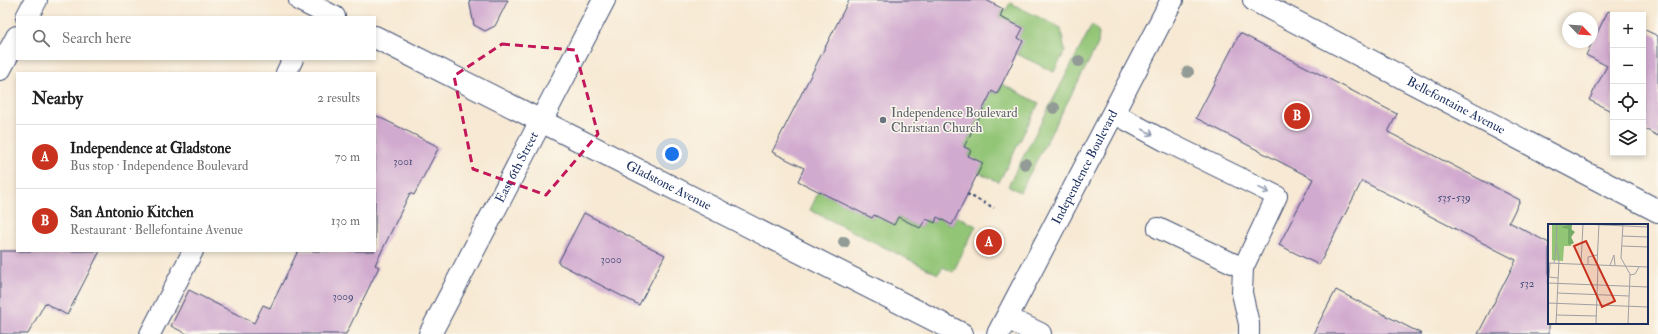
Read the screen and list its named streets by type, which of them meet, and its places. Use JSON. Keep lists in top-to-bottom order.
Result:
{
  "streets": {
    "street": [
      "Bellefontaine Avenue",
      "East 6th Street",
      "Independence Boulevard",
      "Gladstone Avenue"
    ]
  },
  "crossings": [
    ["East 6th Street", "Gladstone Avenue"]
  ],
  "places": ["Independence Boulevard Christian Church"],
  "house_numbers": [
    "3001",
    "535-539",
    "3000",
    "532",
    "3009"
  ],
  "north": "bottom right",
  "page": {
    "map_buttons": ["+", "−"],
    "search": "Search here",
    "heading": ["Nearby", "2 results"],
    "pins": ["B", "A"],
    "list": [
      {
        "mark": "A",
        "name": "Independence at Gladstone",
        "note": "Bus stop · Independence Boulevard",
        "value": "70 m"
      },
      {
        "mark": "B",
        "name": "San Antonio Kitchen",
        "note": "Restaurant · Bellefontaine Avenue",
        "value": "130 m"
      }
    ]
  }
}
